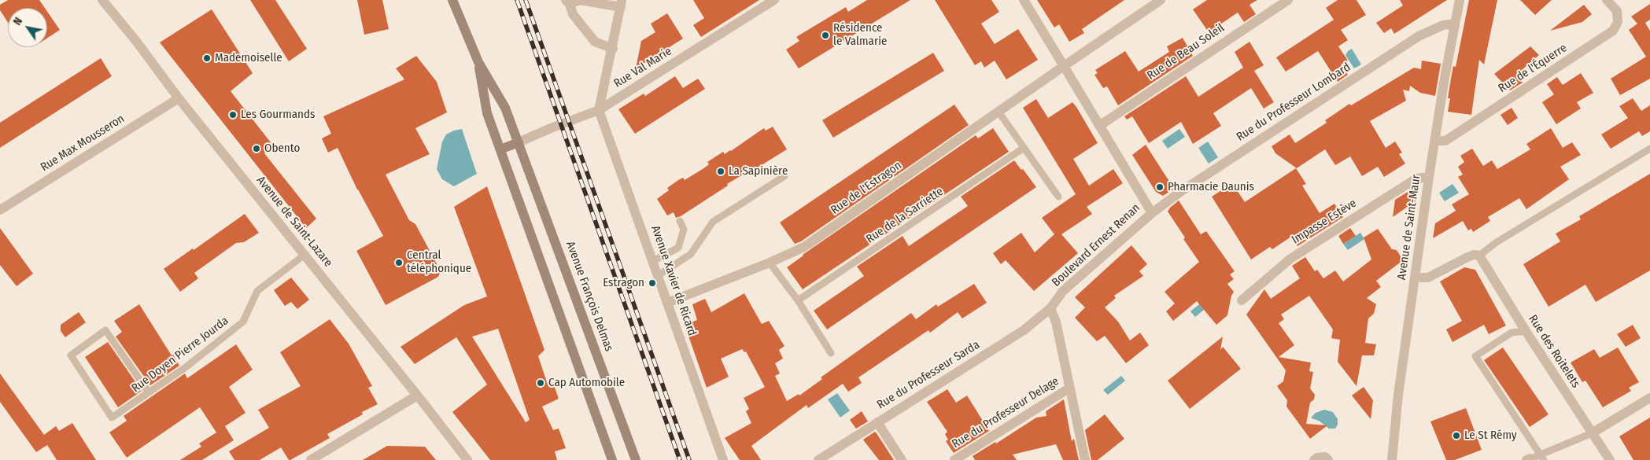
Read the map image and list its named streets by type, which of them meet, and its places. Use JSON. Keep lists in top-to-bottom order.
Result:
{
  "streets": {
    "main road": ["Avenue François Delmas"],
    "street": [
      "Rue de Beau Soleil",
      "Rue Val Marie",
      "Rue de l'Équerre",
      "Rue du Professeur Lombard",
      "Rue Max Mousseron",
      "Rue de l'Estragon",
      "Avenue de Saint-Lazare",
      "Impasse Estève",
      "Avenue de Saint-Maur",
      "Boulevard Ernest Renan",
      "Avenue Xavier de Ricard",
      "Rue des Roitelets",
      "Rue du Professeur Sarda",
      "Rue du Professeur Delage"
    ],
    "lane": ["Rue de la Sarriette", "Rue Doyen Pierre Jourda"]
  },
  "crossings": [
    ["Rue de Beau Soleil", "Boulevard Ernest Renan"],
    ["Rue Val Marie", "Avenue Xavier de Ricard"],
    ["Rue Val Marie", "Avenue François Delmas"],
    ["Rue de l'Équerre", "Avenue de Saint-Maur"],
    ["Rue du Professeur Lombard", "Avenue de Saint-Maur"],
    ["Rue du Professeur Lombard", "Boulevard Ernest Renan"],
    ["Rue Max Mousseron", "Avenue de Saint-Lazare"],
    ["Rue de l'Estragon", "Boulevard Ernest Renan"],
    ["Rue de l'Estragon", "Avenue Xavier de Ricard"],
    ["Avenue de Saint-Lazare", "Rue Doyen Pierre Jourda"],
    ["Impasse Estève", "Avenue de Saint-Maur"],
    ["Boulevard Ernest Renan", "Rue du Professeur Sarda"]
  ],
  "places": [
    "Résidence le Valmarie",
    "Mademoiselle",
    "Les Gourmands",
    "Obento",
    "La Sapinière",
    "Pharmacie Daunis",
    "Central téléphonique",
    "Estragon",
    "Cap Automobile",
    "Le St Rémy"
  ],
  "north": "top left"
}
